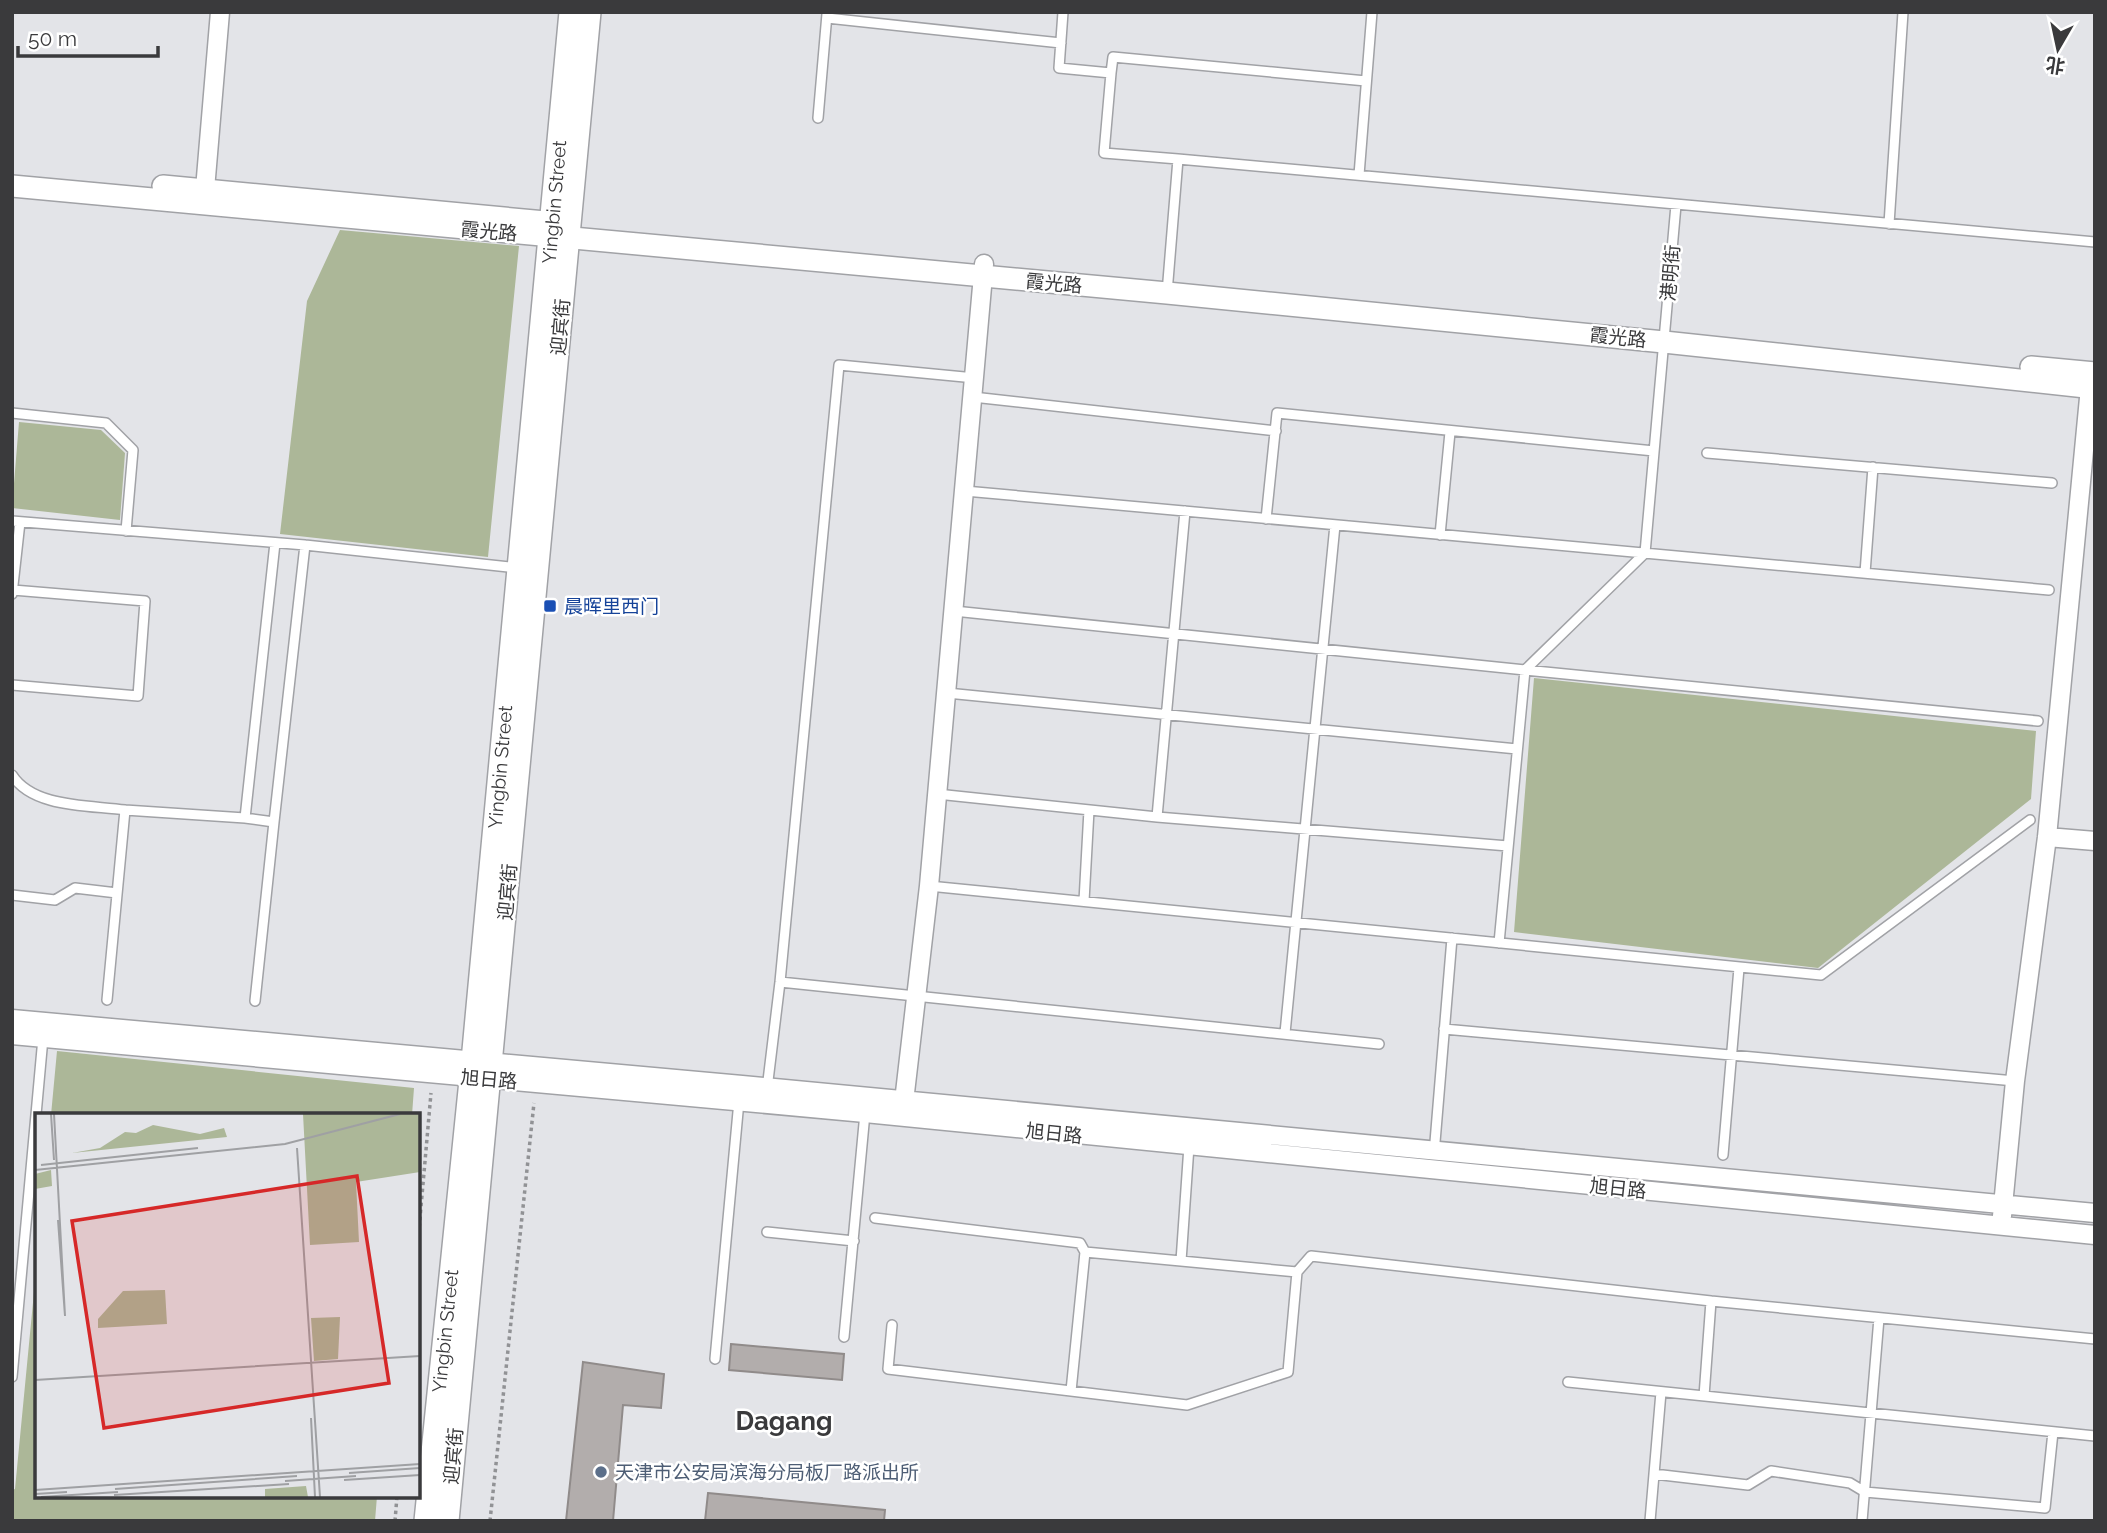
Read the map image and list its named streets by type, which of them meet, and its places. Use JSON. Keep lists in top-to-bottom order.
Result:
{
  "streets": {
    "main road": ["Yingbin Street", "迎宾街"],
    "street": ["霞光路", "旭日路"],
    "lane": ["港明街"]
  },
  "crossings": [
    ["Yingbin Street", "霞光路"],
    ["Yingbin Street", "迎宾街"],
    ["Yingbin Street", "旭日路"],
    ["霞光路", "港明街"],
    ["霞光路", "迎宾街"],
    ["迎宾街", "旭日路"]
  ],
  "districts": ["Dagang"],
  "places": {
    "transit": ["晨晖里西门"],
    "other": ["天津市公安局滨海分局板厂路派出所"]
  },
  "scale_bar": "50 m",
  "north": "bottom"
}
